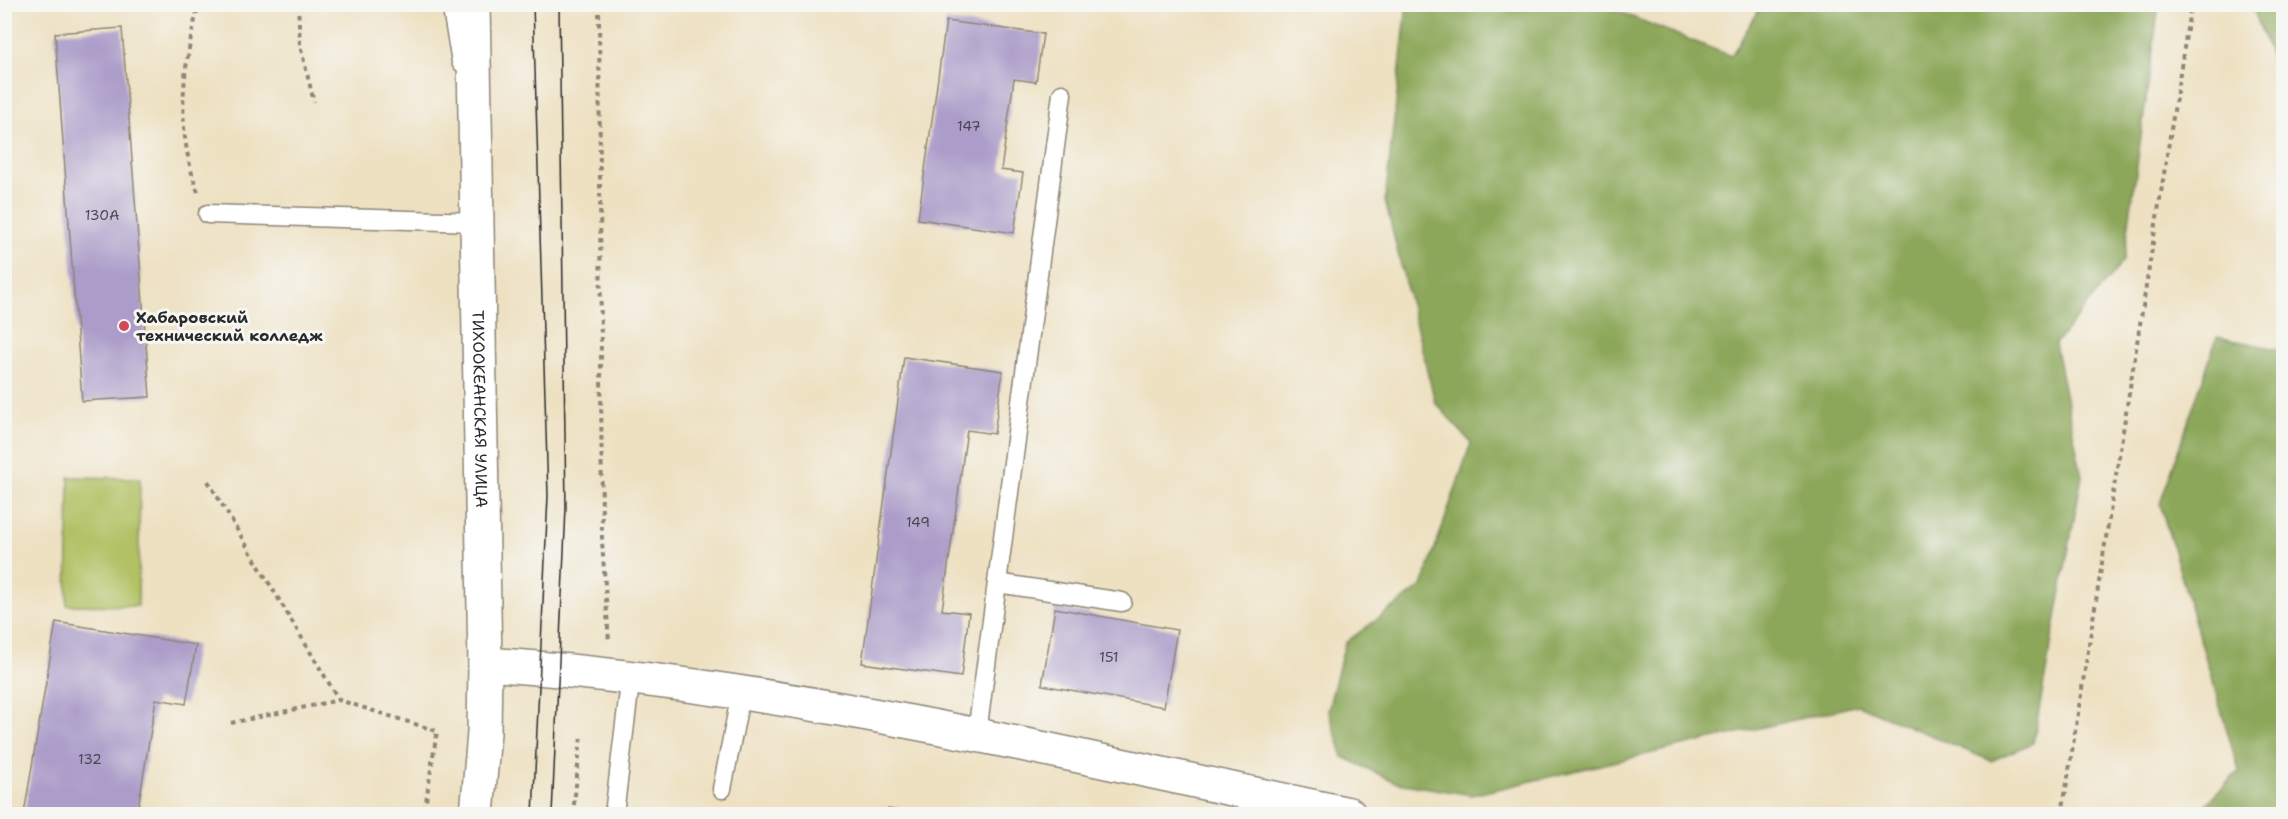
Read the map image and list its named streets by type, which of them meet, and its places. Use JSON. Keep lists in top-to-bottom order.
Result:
{
  "streets": {
    "street": ["ТИХООКЕАНСКАЯ УЛИЦА"]
  },
  "places": ["Хабаровский технический колледж"],
  "house_numbers": [
    "147",
    "130А",
    "149",
    "151",
    "132"
  ]
}
